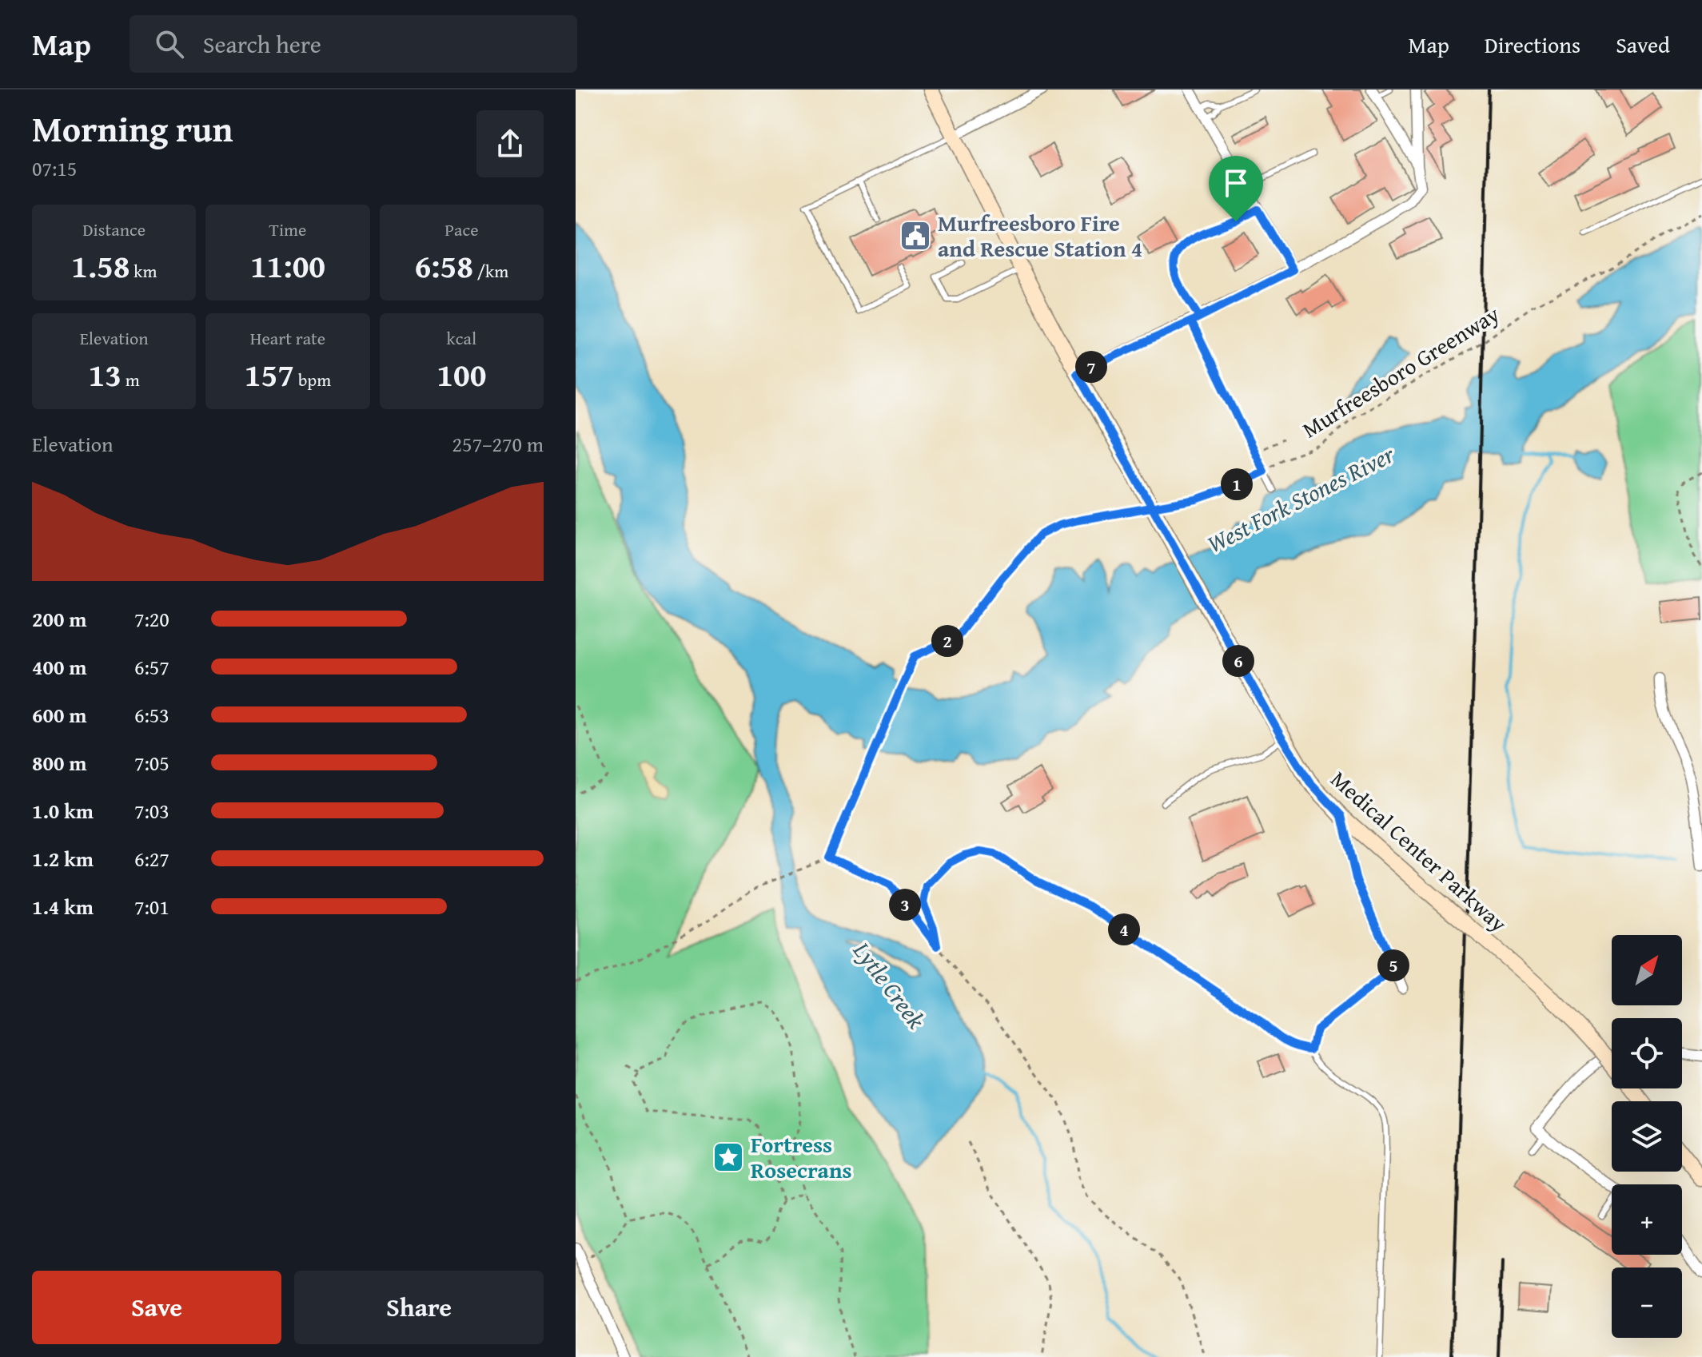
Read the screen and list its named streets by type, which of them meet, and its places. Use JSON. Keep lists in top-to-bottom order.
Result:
{
  "streets": {
    "main road": ["Medical Center Parkway"],
    "path": ["Murfreesboro Greenway"]
  },
  "water": ["West Fork Stones River", "Lytle Creek"],
  "places": {
    "public building": ["Murfreesboro Fire and Rescue Station 4"],
    "place": ["Fortress Rosecrans"]
  },
  "north": "top right",
  "page": {
    "header": "Map",
    "search": "Search here",
    "nav": ["Map", "Directions", "Saved"],
    "heading": ["Morning run", "07:15"],
    "stats": [
      ["Distance", "1.58 km"],
      ["Time", "11:00"],
      ["Pace", "6:58 /km"],
      ["Elevation", "13 m"],
      ["Heart rate", "157 bpm"],
      ["kcal", "100"]
    ],
    "pins": [
      "7",
      "1",
      "2",
      "6",
      "3",
      "4",
      "5"
    ],
    "chart": ["Elevation", "257–270 m"],
    "list": [
      {
        "name": "200 m",
        "note": "7:20"
      },
      {
        "name": "400 m",
        "note": "6:57"
      },
      {
        "name": "600 m",
        "note": "6:53"
      },
      {
        "name": "800 m",
        "note": "7:05"
      },
      {
        "name": "1.0 km",
        "note": "7:03"
      },
      {
        "name": "1.2 km",
        "note": "6:27"
      },
      {
        "name": "1.4 km",
        "note": "7:01"
      }
    ],
    "map_buttons": ["+", "−"],
    "buttons": ["Save", "Share"]
  }
}
